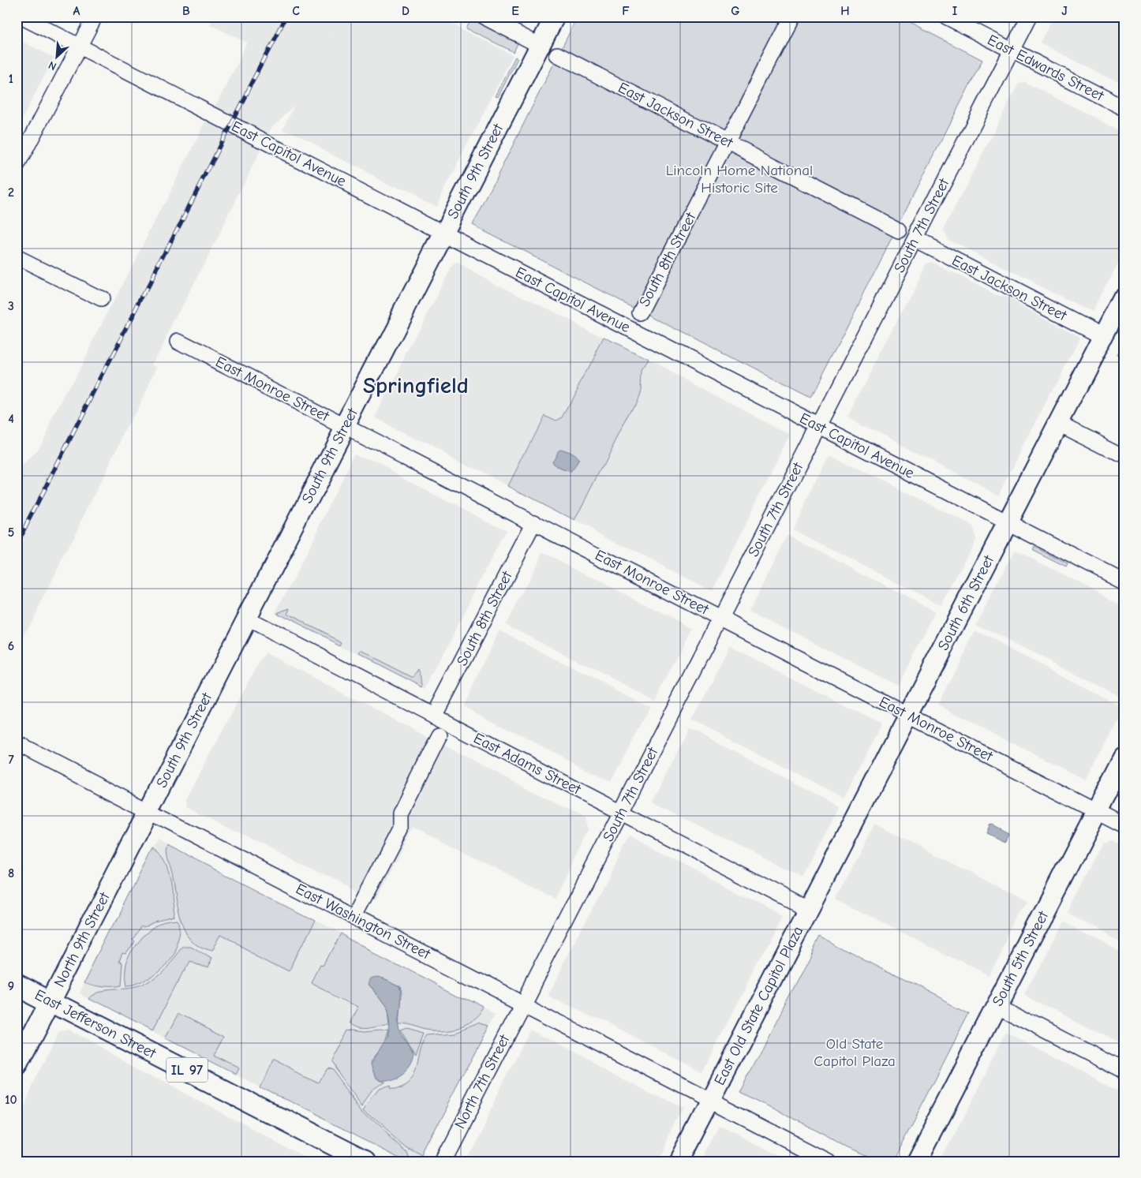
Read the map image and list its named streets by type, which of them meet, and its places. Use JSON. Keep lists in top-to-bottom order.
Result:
{
  "streets": {
    "main road": [
      "South 9th Street",
      "South 6th Street",
      "North 9th Street",
      "South 5th Street",
      "East Old State Capitol Plaza",
      "East Jefferson Street",
      "IL 97"
    ],
    "street": [
      "East Edwards Street",
      "East Jackson Street",
      "East Capitol Avenue",
      "South 7th Street",
      "South 8th Street",
      "East Monroe Street",
      "East Adams Street",
      "East Washington Street",
      "North 7th Street"
    ]
  },
  "crossings": [
    ["East Edwards Street", "South 7th Street"],
    ["East Jackson Street", "South 7th Street"],
    ["East Jackson Street", "South 8th Street"],
    ["East Jackson Street", "South 6th Street"],
    ["East Capitol Avenue", "South 9th Street"],
    ["East Capitol Avenue", "South 7th Street"],
    ["East Capitol Avenue", "South 6th Street"],
    ["South 9th Street", "East Monroe Street"],
    ["South 9th Street", "East Adams Street"],
    ["South 9th Street", "East Washington Street"],
    ["South 9th Street", "North 9th Street"],
    ["South 7th Street", "East Monroe Street"],
    ["South 7th Street", "East Adams Street"],
    ["South 7th Street", "East Washington Street"],
    ["South 7th Street", "North 7th Street"],
    ["South 8th Street", "East Monroe Street"],
    ["South 8th Street", "East Adams Street"],
    ["East Monroe Street", "South 6th Street"],
    ["East Monroe Street", "South 5th Street"],
    ["South 6th Street", "East Adams Street"],
    ["South 6th Street", "East Old State Capitol Plaza"],
    ["East Adams Street", "East Old State Capitol Plaza"],
    ["East Washington Street", "North 9th Street"],
    ["East Washington Street", "East Old State Capitol Plaza"],
    ["East Washington Street", "North 7th Street"],
    ["North 9th Street", "East Jefferson Street"]
  ],
  "districts": ["Springfield"],
  "parks": ["Lincoln Home National Historic Site", "Old State Capitol Plaza"],
  "north": "bottom left",
  "grid": {
    "columns": [
      "A",
      "B",
      "C",
      "D",
      "E",
      "F",
      "G",
      "H",
      "I",
      "J"
    ],
    "rows": [
      "1",
      "2",
      "3",
      "4",
      "5",
      "6",
      "7",
      "8",
      "9",
      "10"
    ]
  }
}
